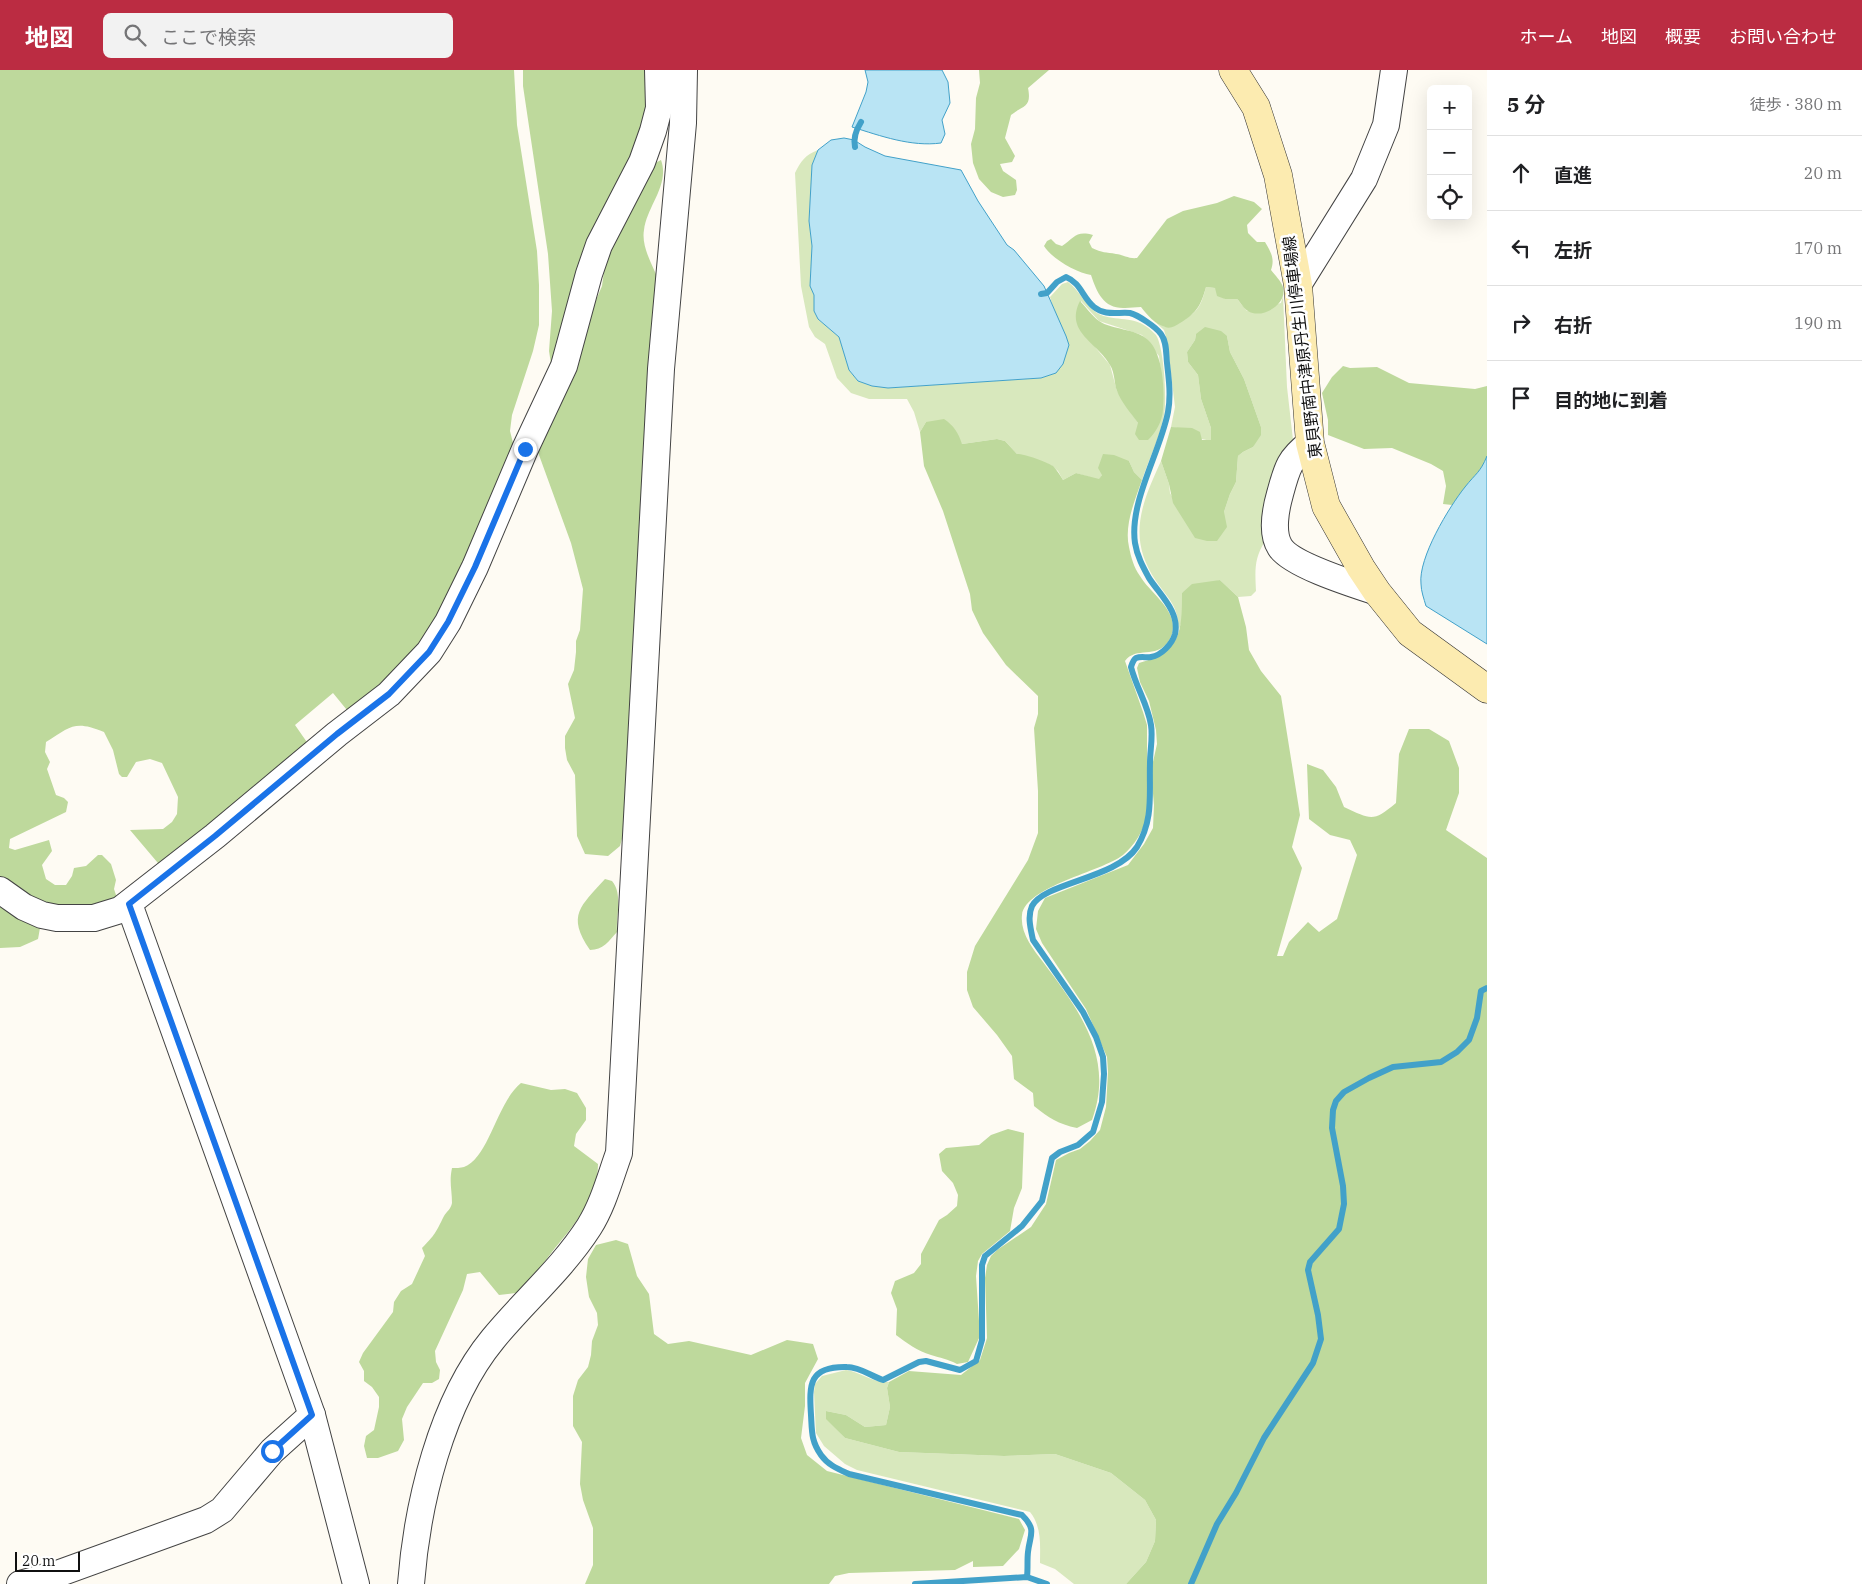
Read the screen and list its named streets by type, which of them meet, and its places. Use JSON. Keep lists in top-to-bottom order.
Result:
{
  "streets": {
    "main road": ["東貝野南中津原丹生川停車場線"]
  },
  "scale_bar": "20 m",
  "page": {
    "header": "地図",
    "search": "ここで検索",
    "nav": [
      "ホーム",
      "地図",
      "概要",
      "お問い合わせ"
    ],
    "heading": ["5 分", "徒歩 · 380 m"],
    "map_buttons": ["+", "−"],
    "list": [
      ["直進", "20 m"],
      ["左折", "170 m"],
      ["右折", "190 m"],
      "目的地に到着"
    ],
    "scale": "20 m"
  }
}
